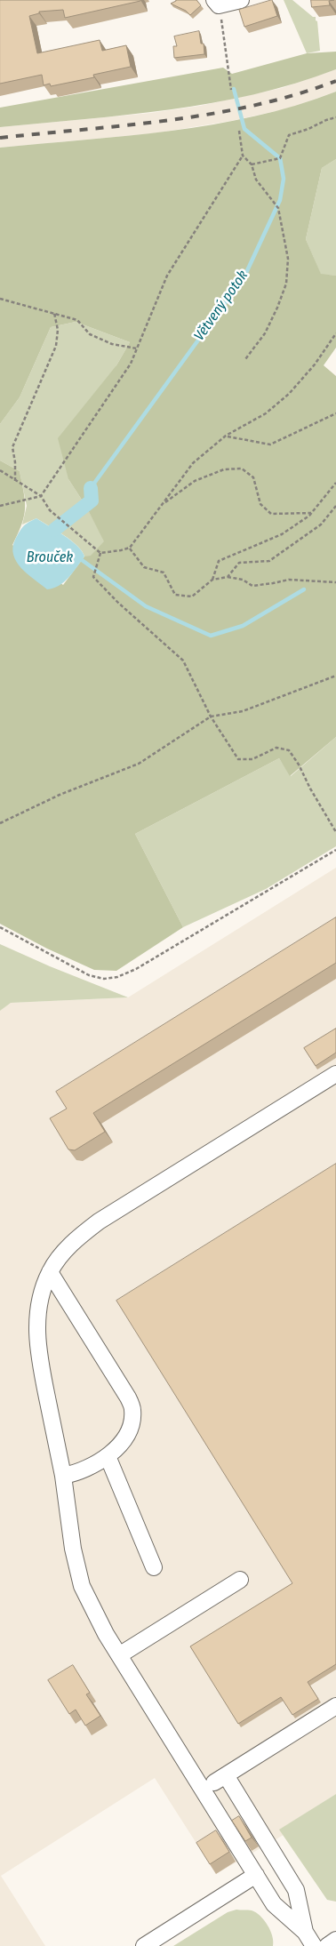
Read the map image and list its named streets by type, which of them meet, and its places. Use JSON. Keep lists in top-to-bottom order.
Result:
{
  "water": ["Větvený potok", "Brouček"]
}
